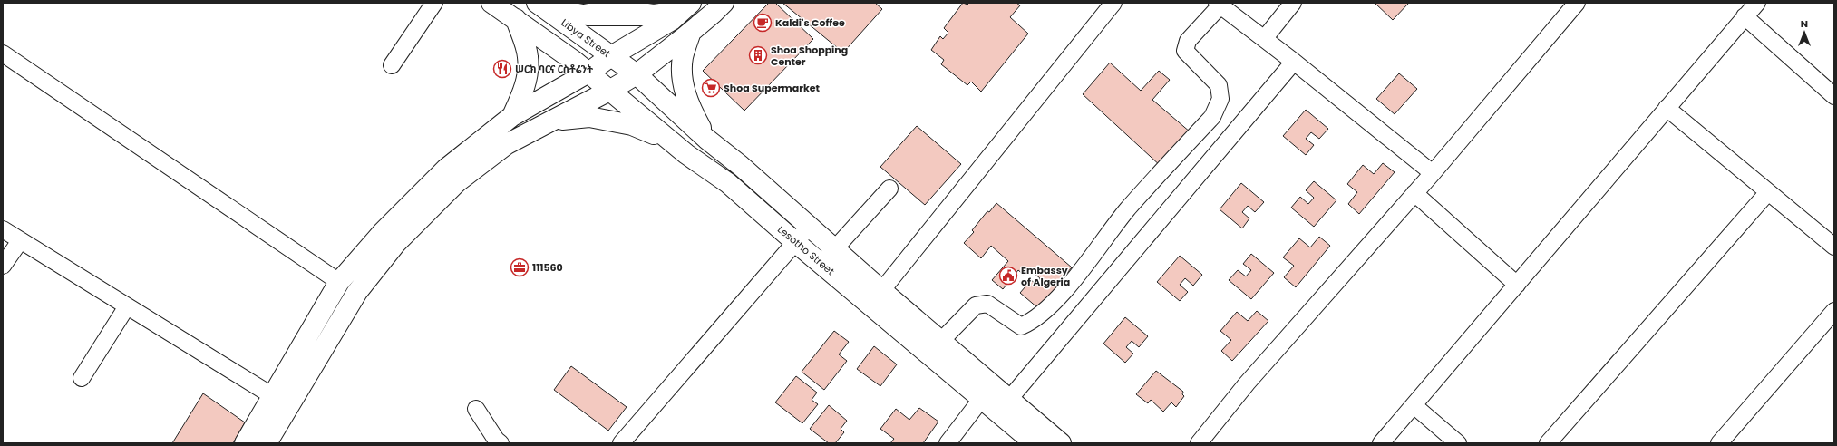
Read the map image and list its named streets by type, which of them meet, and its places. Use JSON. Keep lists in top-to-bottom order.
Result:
{
  "streets": {
    "main road": ["Libya Street", "Lesotho Street"]
  },
  "crossings": [
    ["Libya Street", "Lesotho Street"]
  ],
  "places": {
    "cafe": ["Kaldi's Coffee"],
    "building": ["Shoa Shopping Center"],
    "restaurant": ["ሠርክ ባርና ርስቶሬንት"],
    "supermarket": ["Shoa Supermarket"],
    "office": ["111560"],
    "public building": ["Embassy of Algeria"]
  },
  "north": "top"
}
